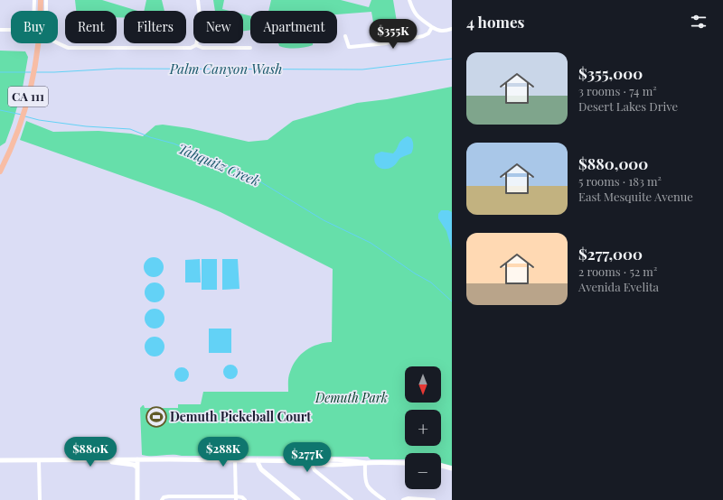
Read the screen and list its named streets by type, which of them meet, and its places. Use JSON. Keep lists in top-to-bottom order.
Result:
{
  "streets": {
    "main road": ["CA 111"]
  },
  "water": ["Palm Canyon Wash", "Tahquitz Creek"],
  "parks": ["Demuth Park"],
  "places": {
    "sports": ["Demuth Pickeball Court"]
  },
  "north": "bottom",
  "page": {
    "heading": "4 homes",
    "chip": [
      "Buy",
      "Rent",
      "Filters",
      "New",
      "Apartment"
    ],
    "price": [
      "$355K",
      "$880K",
      "$288K",
      "$277K"
    ],
    "list": [
      {
        "name": "$355,000",
        "note": "3 rooms · 74 m² · Desert Lakes Drive"
      },
      {
        "name": "$880,000",
        "note": "5 rooms · 183 m² · East Mesquite Avenue"
      },
      {
        "name": "$277,000",
        "note": "2 rooms · 52 m² · Avenida Evelita"
      }
    ],
    "map_buttons": ["+", "−"]
  }
}
